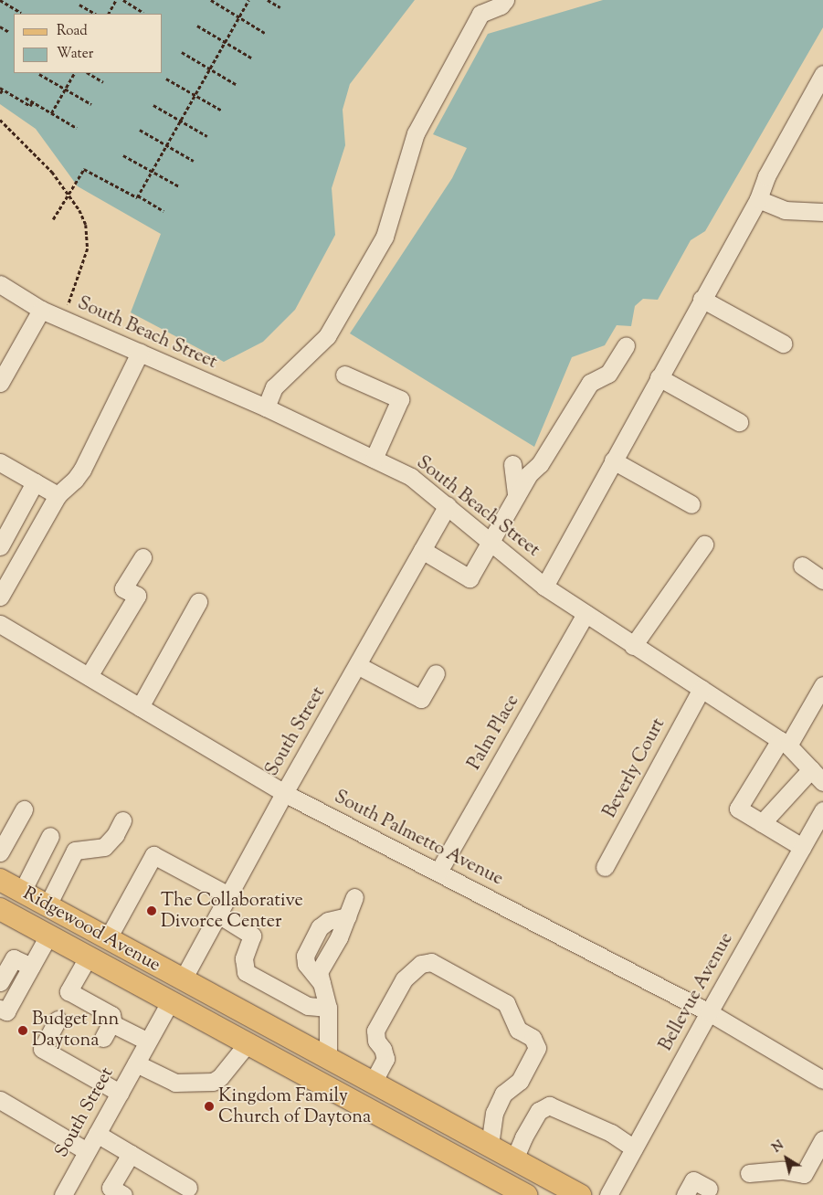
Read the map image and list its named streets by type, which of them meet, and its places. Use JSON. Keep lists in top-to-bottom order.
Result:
{
  "streets": {
    "main road": ["Ridgewood Avenue"],
    "street": [
      "South Beach Street",
      "South Street",
      "Palm Place",
      "Beverly Court",
      "South Palmetto Avenue",
      "Bellevue Avenue"
    ]
  },
  "crossings": [
    ["South Beach Street", "South Street"],
    ["South Beach Street", "Palm Place"],
    ["South Beach Street", "Beverly Court"],
    ["South Street", "South Palmetto Avenue"],
    ["South Street", "Ridgewood Avenue"],
    ["Palm Place", "South Palmetto Avenue"],
    ["South Palmetto Avenue", "Bellevue Avenue"]
  ],
  "places": ["The Collaborative Divorce Center", "Budget Inn Daytona", "Kingdom Family Church of Daytona"],
  "legend": ["Road", "Water"],
  "north": "top left"
}
